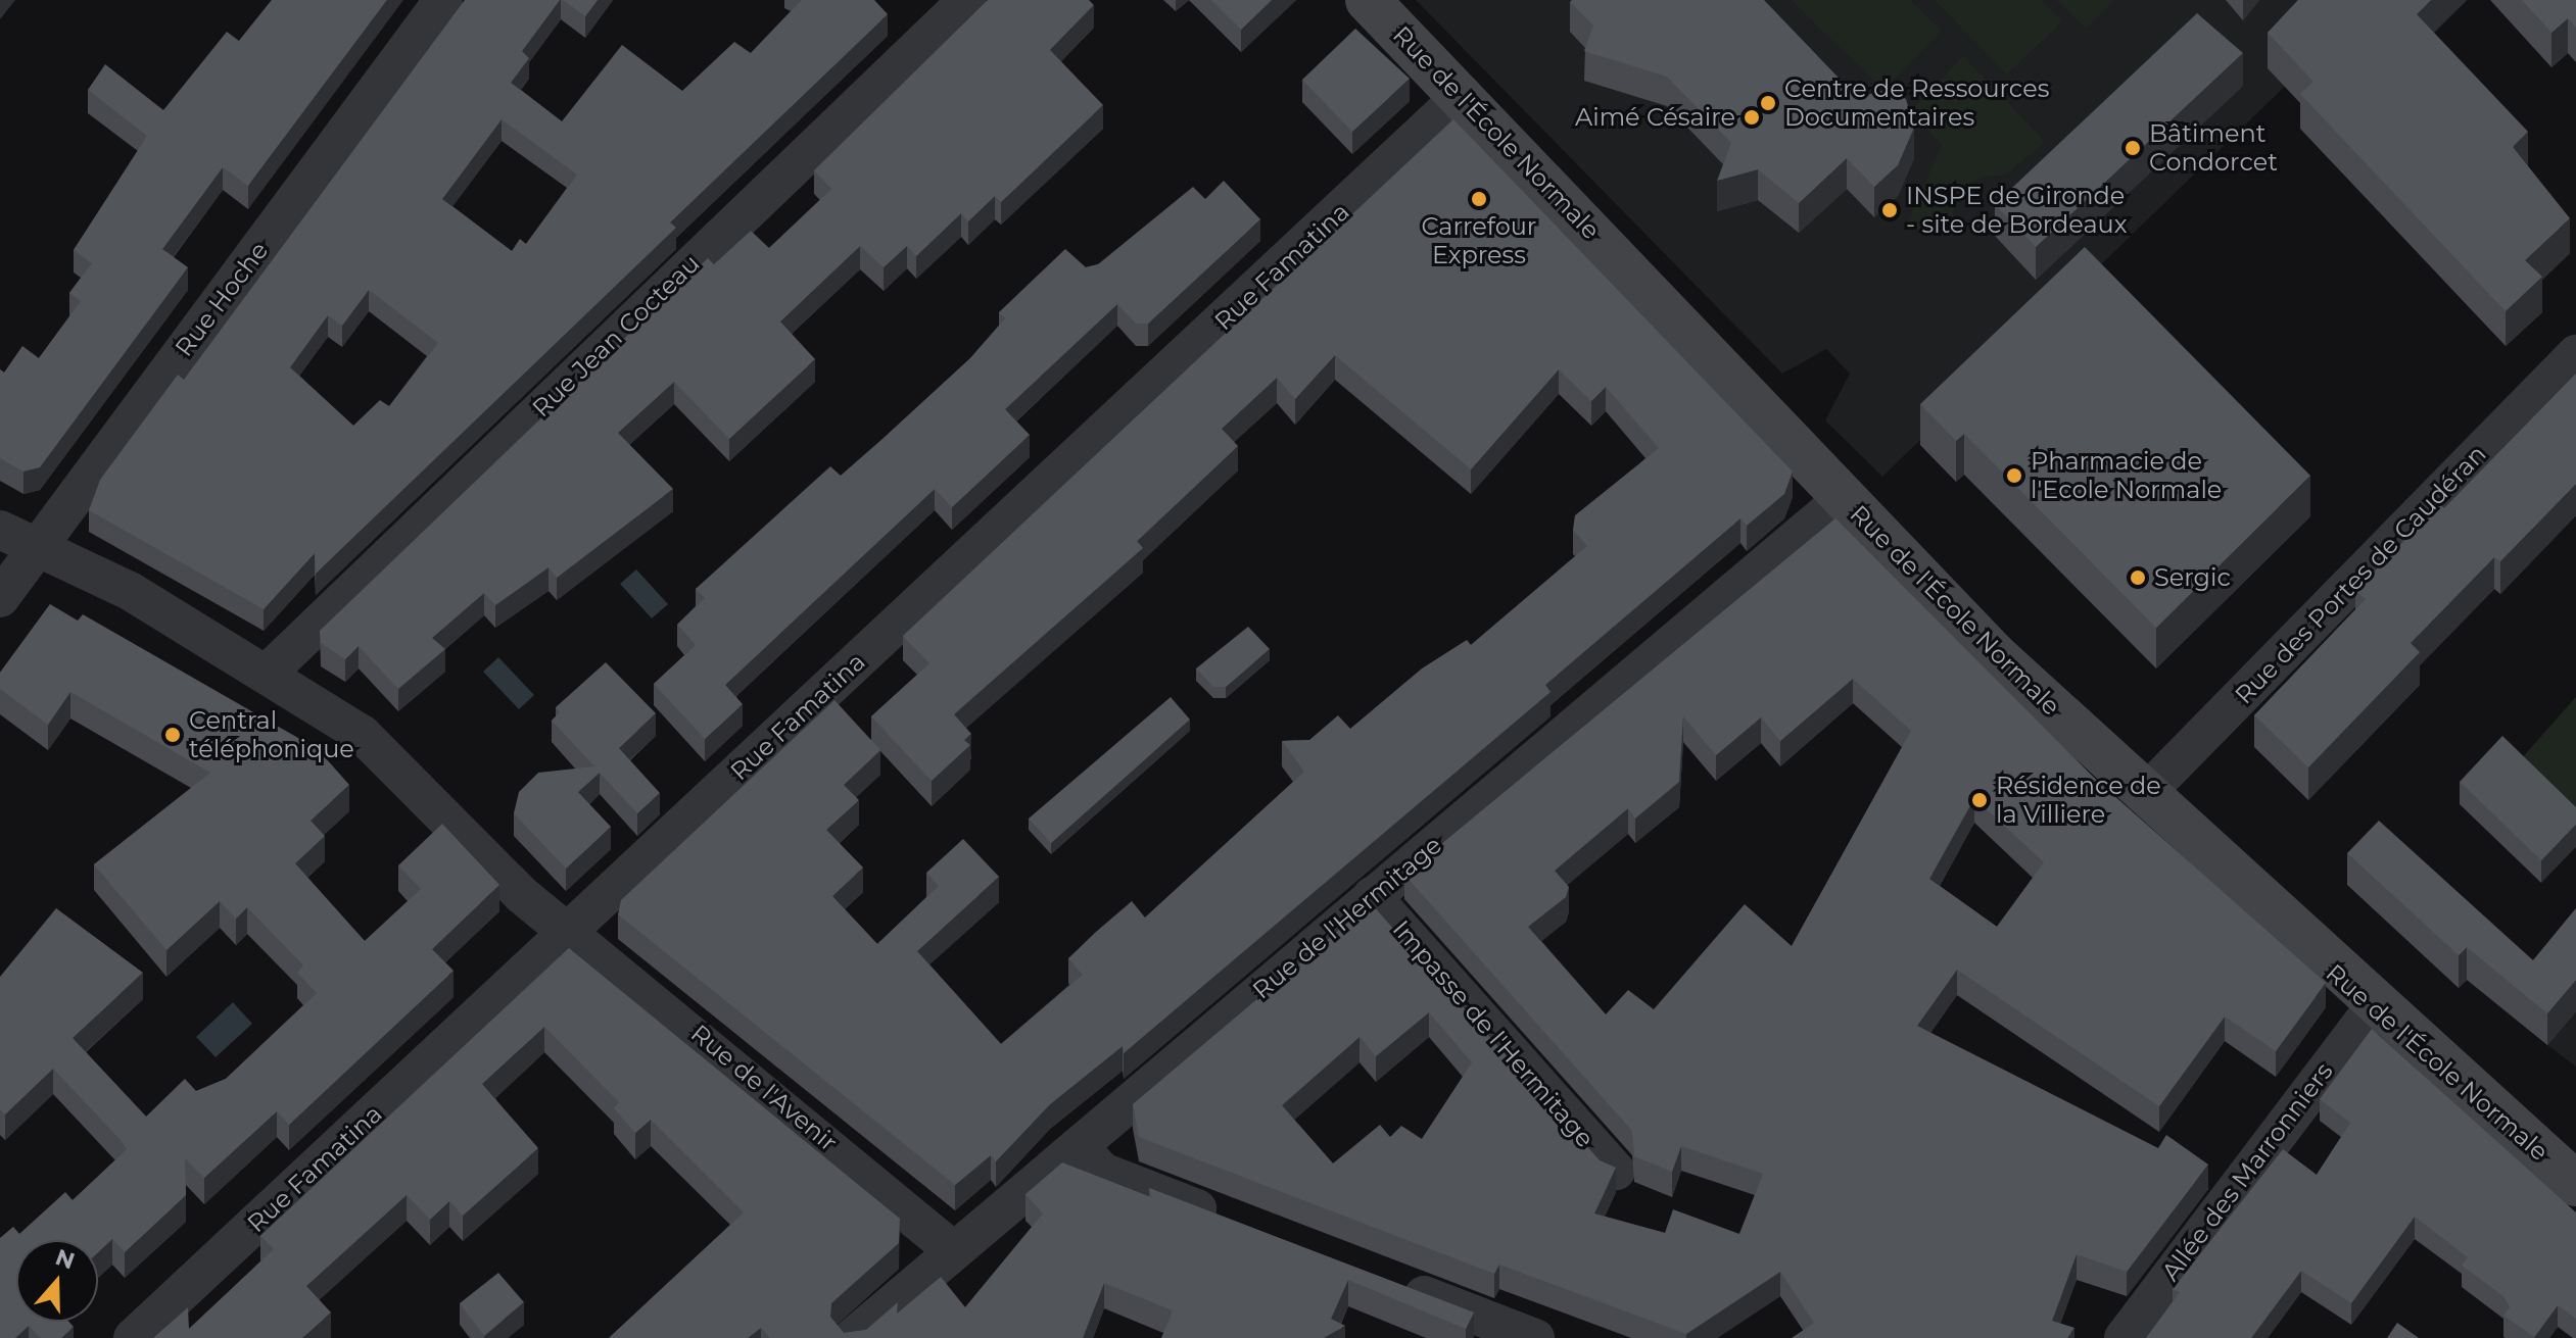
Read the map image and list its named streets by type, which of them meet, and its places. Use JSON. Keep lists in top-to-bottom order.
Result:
{
  "streets": {
    "main road": ["Rue de l'École Normale"],
    "street": [
      "Rue Famatina",
      "Rue Hoche",
      "Rue Jean Cocteau",
      "Rue des Portes de Caudéran",
      "Rue de l'Hermitage",
      "Impasse de l'Hermitage",
      "Rue de l'Avenir",
      "Allée des Marronniers"
    ]
  },
  "crossings": [
    ["Rue de l'École Normale", "Rue Famatina"],
    ["Rue de l'École Normale", "Rue des Portes de Caudéran"],
    ["Rue de l'École Normale", "Rue de l'Hermitage"],
    ["Rue de l'École Normale", "Allée des Marronniers"],
    ["Rue Famatina", "Rue de l'Avenir"],
    ["Rue Hoche", "Rue de l'Avenir"],
    ["Rue Jean Cocteau", "Rue de l'Avenir"],
    ["Rue de l'Hermitage", "Impasse de l'Hermitage"],
    ["Rue de l'Hermitage", "Rue de l'Avenir"]
  ],
  "places": [
    "Centre de Ressources Documentaires",
    "Aimé Césaire",
    "Bâtiment Condorcet",
    "Carrefour Express",
    "INSPE de Gironde - site de Bordeaux",
    "Pharmacie de l'Ecole Normale",
    "Sergic",
    "Central téléphonique",
    "Résidence de la Villiere"
  ],
  "north": "top"
}
